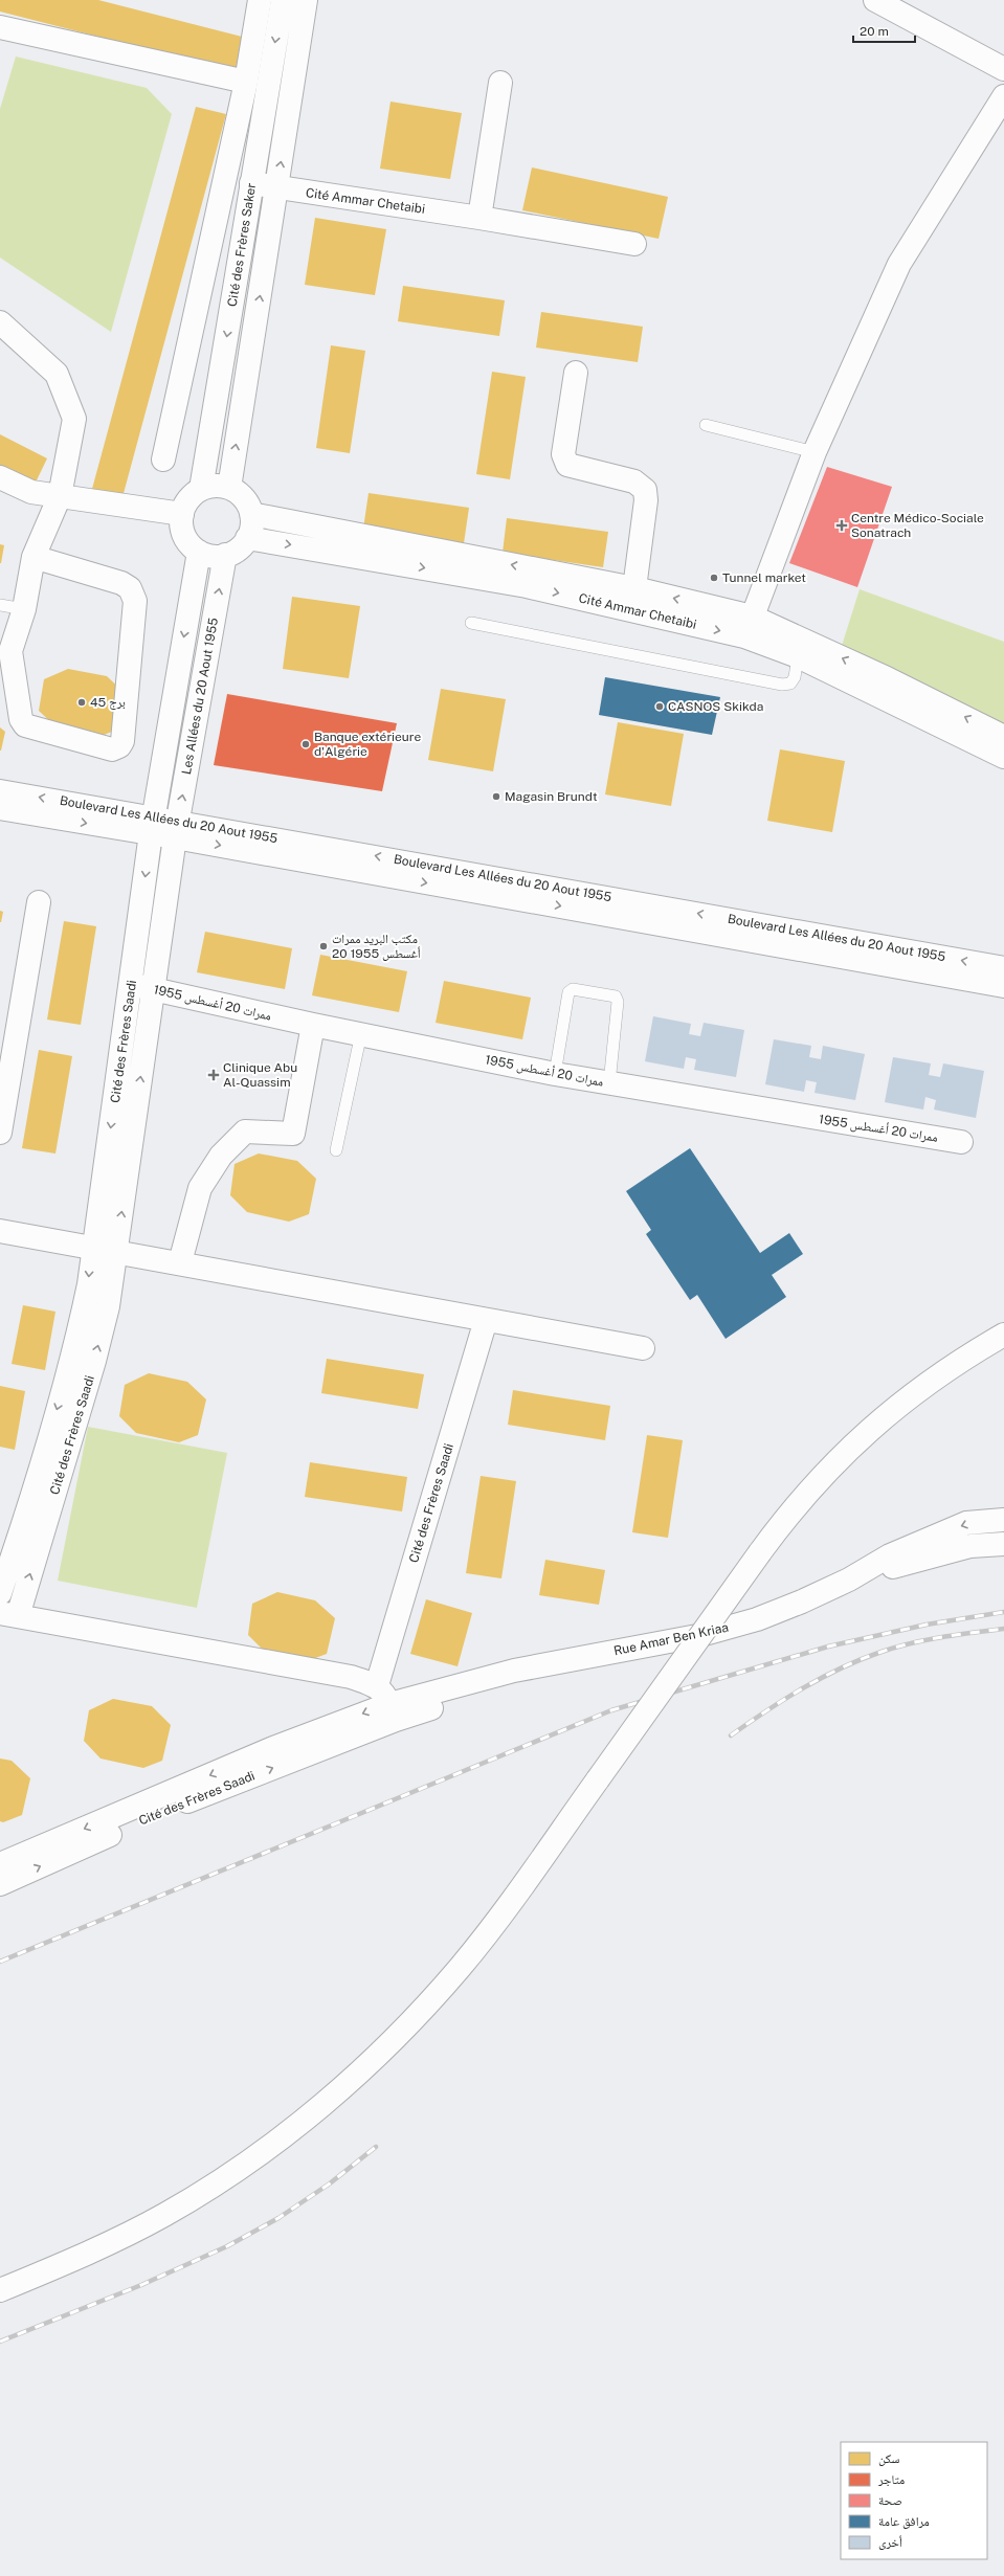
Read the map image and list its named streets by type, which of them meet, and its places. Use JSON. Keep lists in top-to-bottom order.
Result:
{
  "streets": {
    "main road": [
      "Cité Ammar Chetaibi",
      "Cité des Frères Saker",
      "Les Allées du 20 Aout 1955",
      "Boulevard Les Allées du 20 Aout 1955",
      "ممرات 20 أغسطس 1955",
      "Cité des Frères Saadi",
      "Rue Amar Ben Kriaa"
    ]
  },
  "crossings": [
    ["Cité Ammar Chetaibi", "Cité des Frères Saker"],
    ["Cité Ammar Chetaibi", "Les Allées du 20 Aout 1955"],
    ["Cité des Frères Saker", "Les Allées du 20 Aout 1955"],
    ["Les Allées du 20 Aout 1955", "Boulevard Les Allées du 20 Aout 1955"],
    ["Les Allées du 20 Aout 1955", "Cité des Frères Saadi"],
    ["Boulevard Les Allées du 20 Aout 1955", "Cité des Frères Saadi"],
    ["ممرات 20 أغسطس 1955", "Cité des Frères Saadi"],
    ["Cité des Frères Saadi", "Rue Amar Ben Kriaa"]
  ],
  "places": {
    "health": ["Centre Médico-Sociale Sonatrach", "Clinique Abu Al-Quassim"],
    "other": [
      "Tunnel market",
      "برج 45",
      "CASNOS Skikda",
      "Banque extérieure d'Algérie",
      "Magasin Brundt",
      "مكتب البريد ممرات 20 أغسطس 1955"
    ]
  },
  "legend": [
    "سكن",
    "متاجر",
    "صحة",
    "مرافق عامة",
    "أخرى"
  ],
  "scale_bar": "20 m"
}
